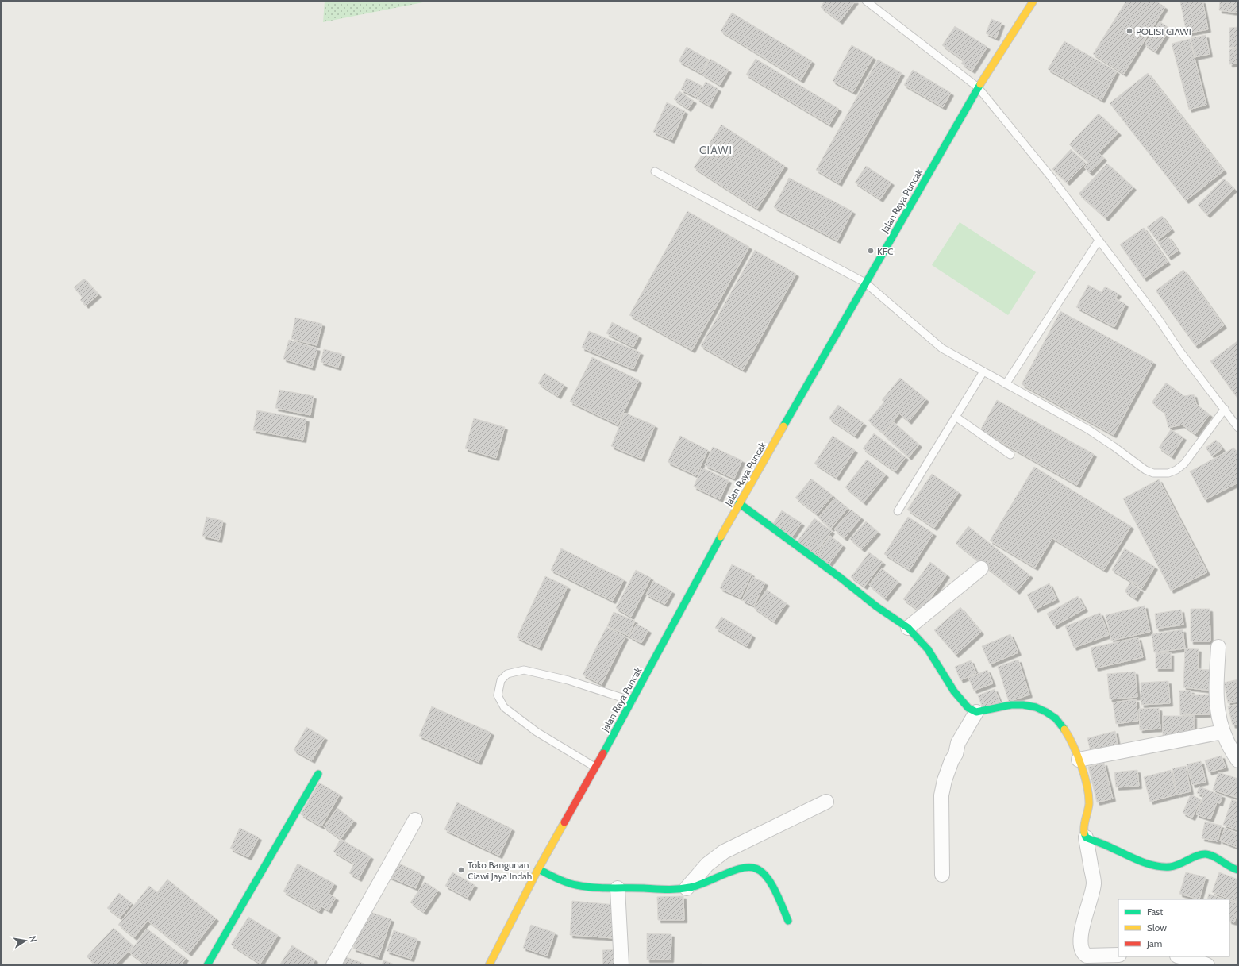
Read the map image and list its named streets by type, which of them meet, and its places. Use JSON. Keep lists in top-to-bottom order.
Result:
{
  "streets": {
    "main road": ["Jalan Raya Puncak"]
  },
  "districts": ["CIAWI"],
  "places": ["POLISI CIAWI", "KFC", "Toko Bangunan Ciawi Jaya Indah"],
  "legend": ["Fast", "Slow", "Jam"],
  "north": "right"
}
